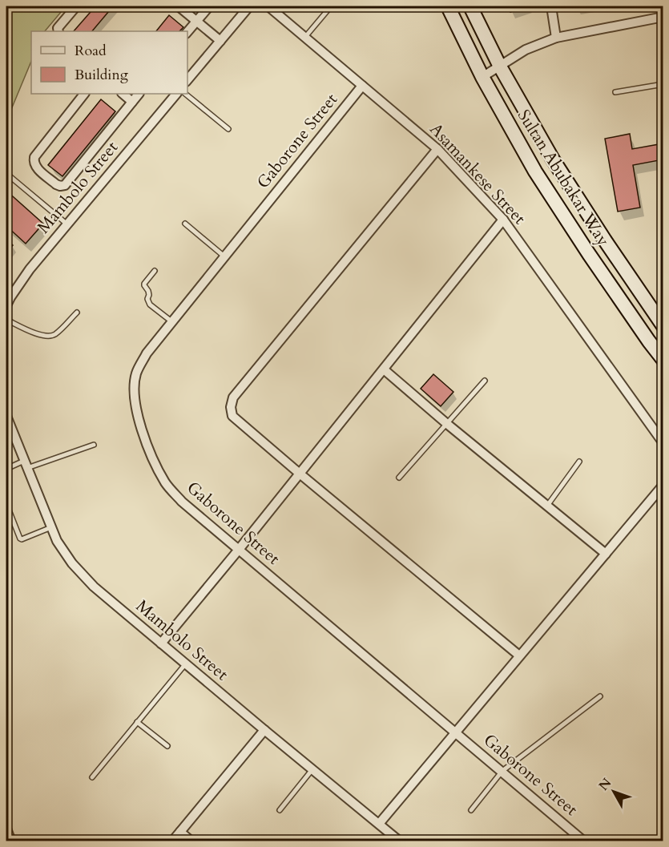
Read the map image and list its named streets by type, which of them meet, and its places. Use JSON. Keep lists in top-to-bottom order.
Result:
{
  "streets": {
    "main road": ["Sultan Abubakar Way"],
    "street": ["Gaborone Street", "Asamankese Street", "Mambolo Street"]
  },
  "crossings": [
    ["Gaborone Street", "Asamankese Street"]
  ],
  "legend": ["Road", "Building"],
  "north": "top left"
}
